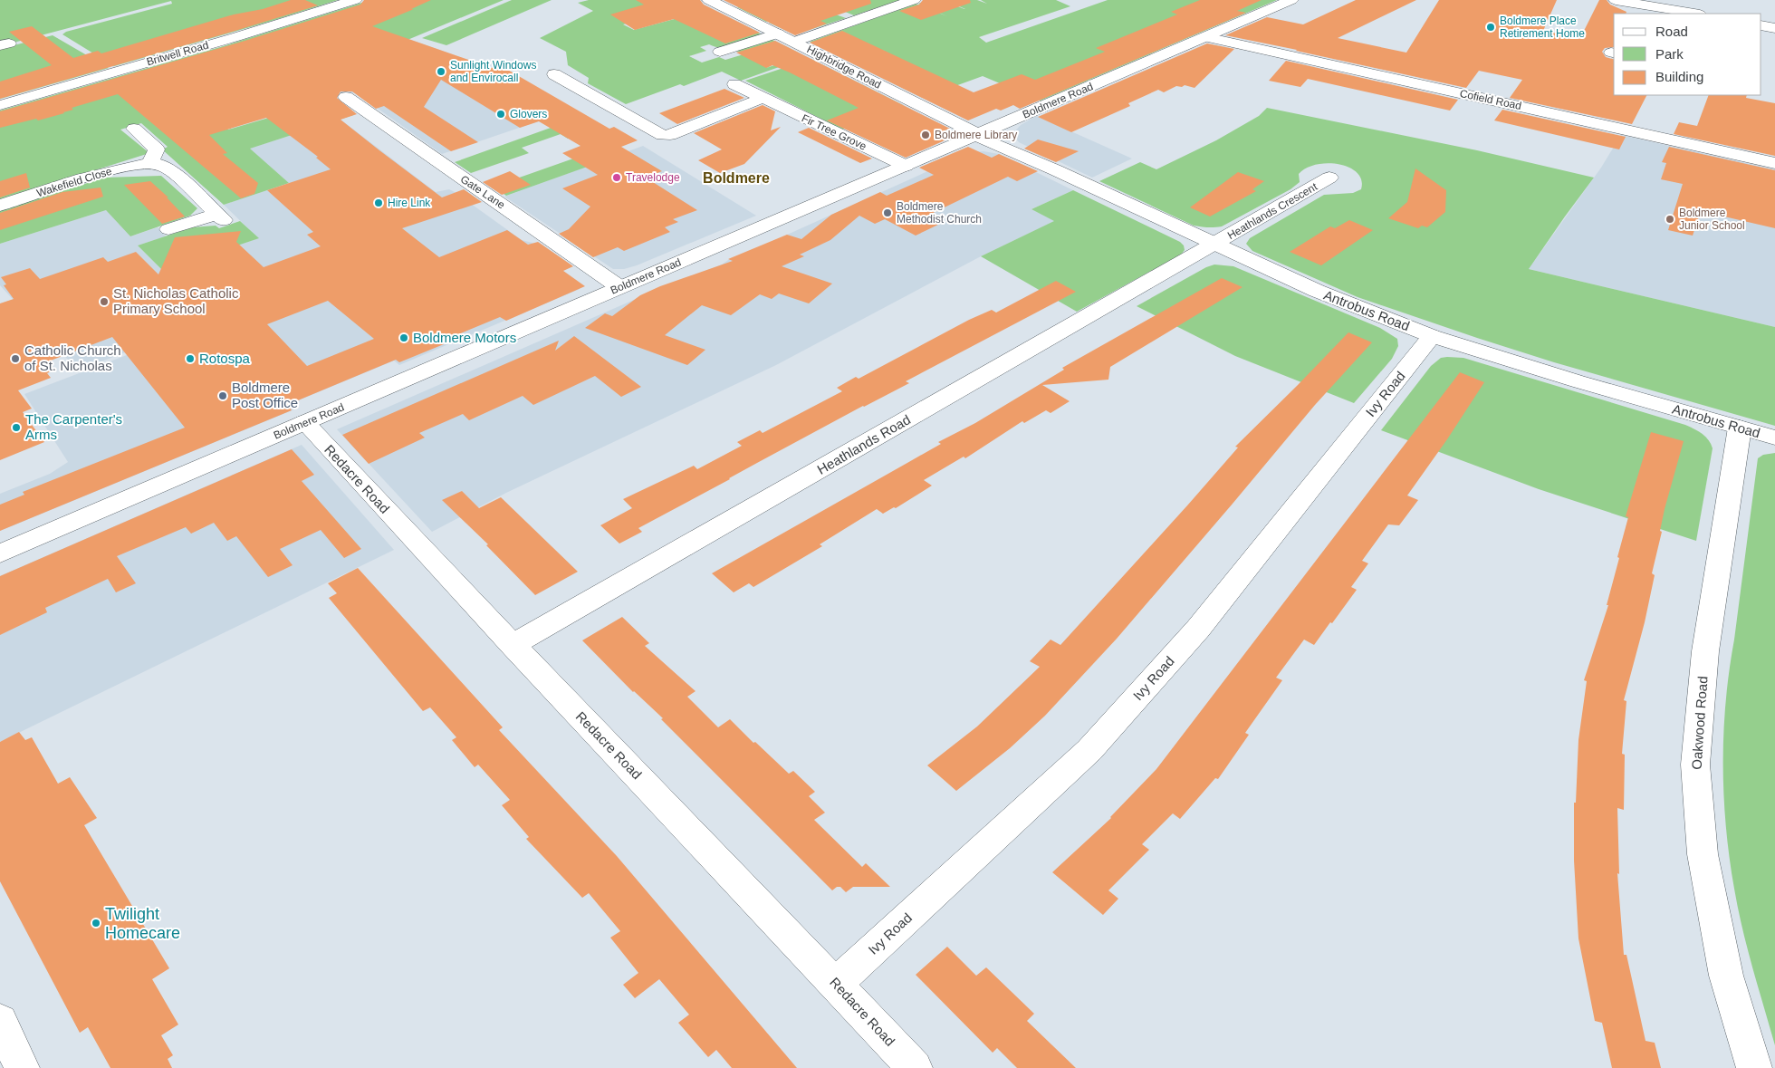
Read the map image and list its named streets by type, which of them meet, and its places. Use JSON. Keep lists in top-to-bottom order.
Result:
{
  "streets": {
    "street": [
      "Britwell Road",
      "Highbridge Road",
      "Cofield Road",
      "Boldmere Road",
      "Fir Tree Grove",
      "Wakefield Close",
      "Gate Lane",
      "Heathlands Crescent",
      "Antrobus Road",
      "Ivy Road",
      "Heathlands Road",
      "Redacre Road",
      "Oakwood Road"
    ]
  },
  "crossings": [
    ["Highbridge Road", "Boldmere Road"],
    ["Highbridge Road", "Antrobus Road"],
    ["Cofield Road", "Boldmere Road"],
    ["Boldmere Road", "Fir Tree Grove"],
    ["Boldmere Road", "Gate Lane"],
    ["Boldmere Road", "Antrobus Road"],
    ["Boldmere Road", "Redacre Road"],
    ["Heathlands Crescent", "Antrobus Road"],
    ["Heathlands Crescent", "Heathlands Road"],
    ["Antrobus Road", "Ivy Road"],
    ["Antrobus Road", "Heathlands Road"],
    ["Antrobus Road", "Oakwood Road"],
    ["Ivy Road", "Redacre Road"],
    ["Heathlands Road", "Redacre Road"]
  ],
  "districts": ["Boldmere"],
  "places": [
    "Boldmere Place Retirement Home",
    "Sunlight Windows and Envirocall",
    "Glovers",
    "Boldmere Library",
    "Travelodge",
    "Hire Link",
    "Boldmere Methodist Church",
    "Boldmere Junior School",
    "St. Nicholas Catholic Primary School",
    "Boldmere Motors",
    "Catholic Church of St. Nicholas",
    "Rotospa",
    "Boldmere Post Office",
    "The Carpenter's Arms",
    "Twilight Homecare"
  ],
  "legend": ["Road", "Park", "Building"]
}
